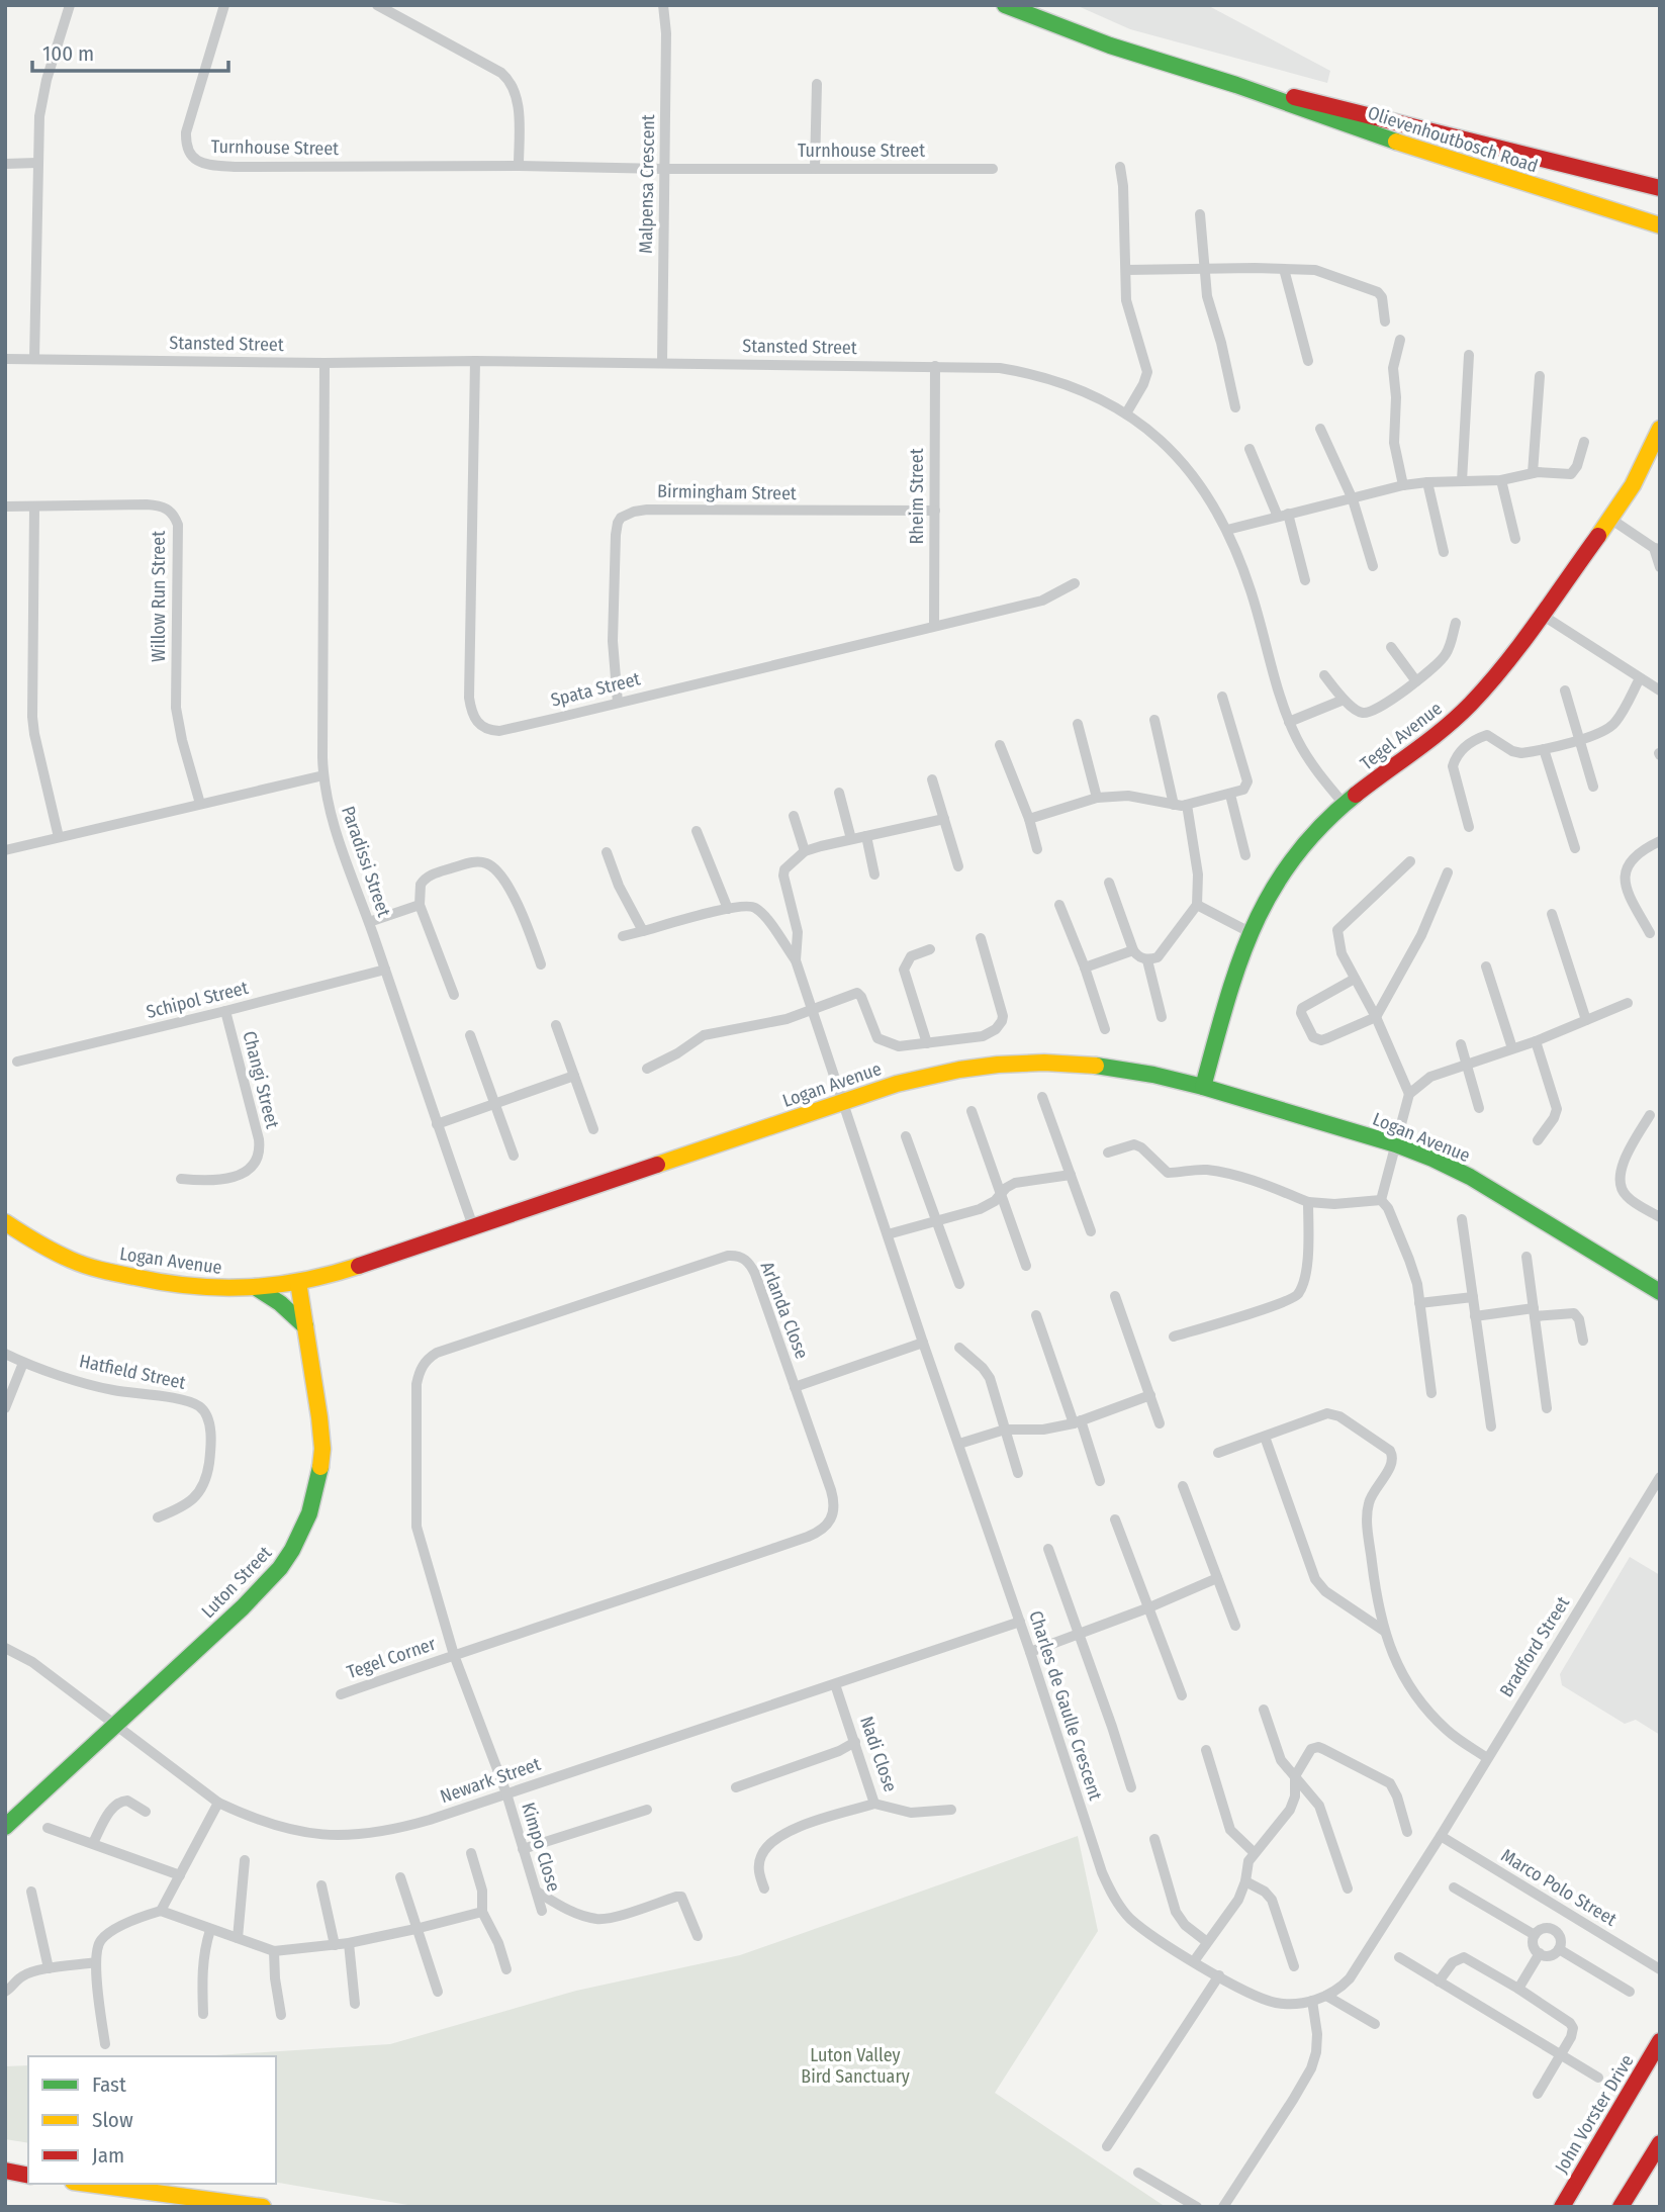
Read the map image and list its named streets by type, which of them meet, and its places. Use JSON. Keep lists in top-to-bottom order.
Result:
{
  "streets": {
    "street": [
      "Olievenhoutbosch Road",
      "Turnhouse Street",
      "Malpensa Crescent",
      "Stansted Street",
      "Birmingham Street",
      "Rheim Street",
      "Willow Run Street",
      "Spata Street",
      "Tegel Avenue",
      "Paradissi Street",
      "Schipol Street",
      "Changi Street",
      "Logan Avenue",
      "Arlanda Close",
      "Hatfield Street",
      "Luton Street",
      "Bradford Street",
      "Tegel Corner",
      "Charles de Gaulle Crescent",
      "Nadi Close",
      "Newark Street",
      "Kimpo Close",
      "Marco Polo Street",
      "John Vorster Drive"
    ]
  },
  "crossings": [
    ["Turnhouse Street", "Malpensa Crescent"],
    ["Malpensa Crescent", "Stansted Street"],
    ["Stansted Street", "Rheim Street"],
    ["Stansted Street", "Spata Street"],
    ["Stansted Street", "Tegel Avenue"],
    ["Stansted Street", "Paradissi Street"],
    ["Birmingham Street", "Rheim Street"],
    ["Birmingham Street", "Spata Street"],
    ["Rheim Street", "Spata Street"],
    ["Tegel Avenue", "Logan Avenue"],
    ["Paradissi Street", "Schipol Street"],
    ["Paradissi Street", "Logan Avenue"],
    ["Schipol Street", "Changi Street"],
    ["Logan Avenue", "Luton Street"],
    ["Logan Avenue", "Charles de Gaulle Crescent"],
    ["Arlanda Close", "Tegel Corner"],
    ["Arlanda Close", "Newark Street"],
    ["Arlanda Close", "Kimpo Close"],
    ["Luton Street", "Newark Street"],
    ["Bradford Street", "Charles de Gaulle Crescent"],
    ["Bradford Street", "Marco Polo Street"],
    ["Charles de Gaulle Crescent", "Newark Street"],
    ["Charles de Gaulle Crescent", "Marco Polo Street"],
    ["Nadi Close", "Newark Street"],
    ["Newark Street", "Kimpo Close"]
  ],
  "parks": ["Luton Valley Bird Sanctuary"],
  "legend": ["Fast", "Slow", "Jam"],
  "scale_bar": "100 m"
}
